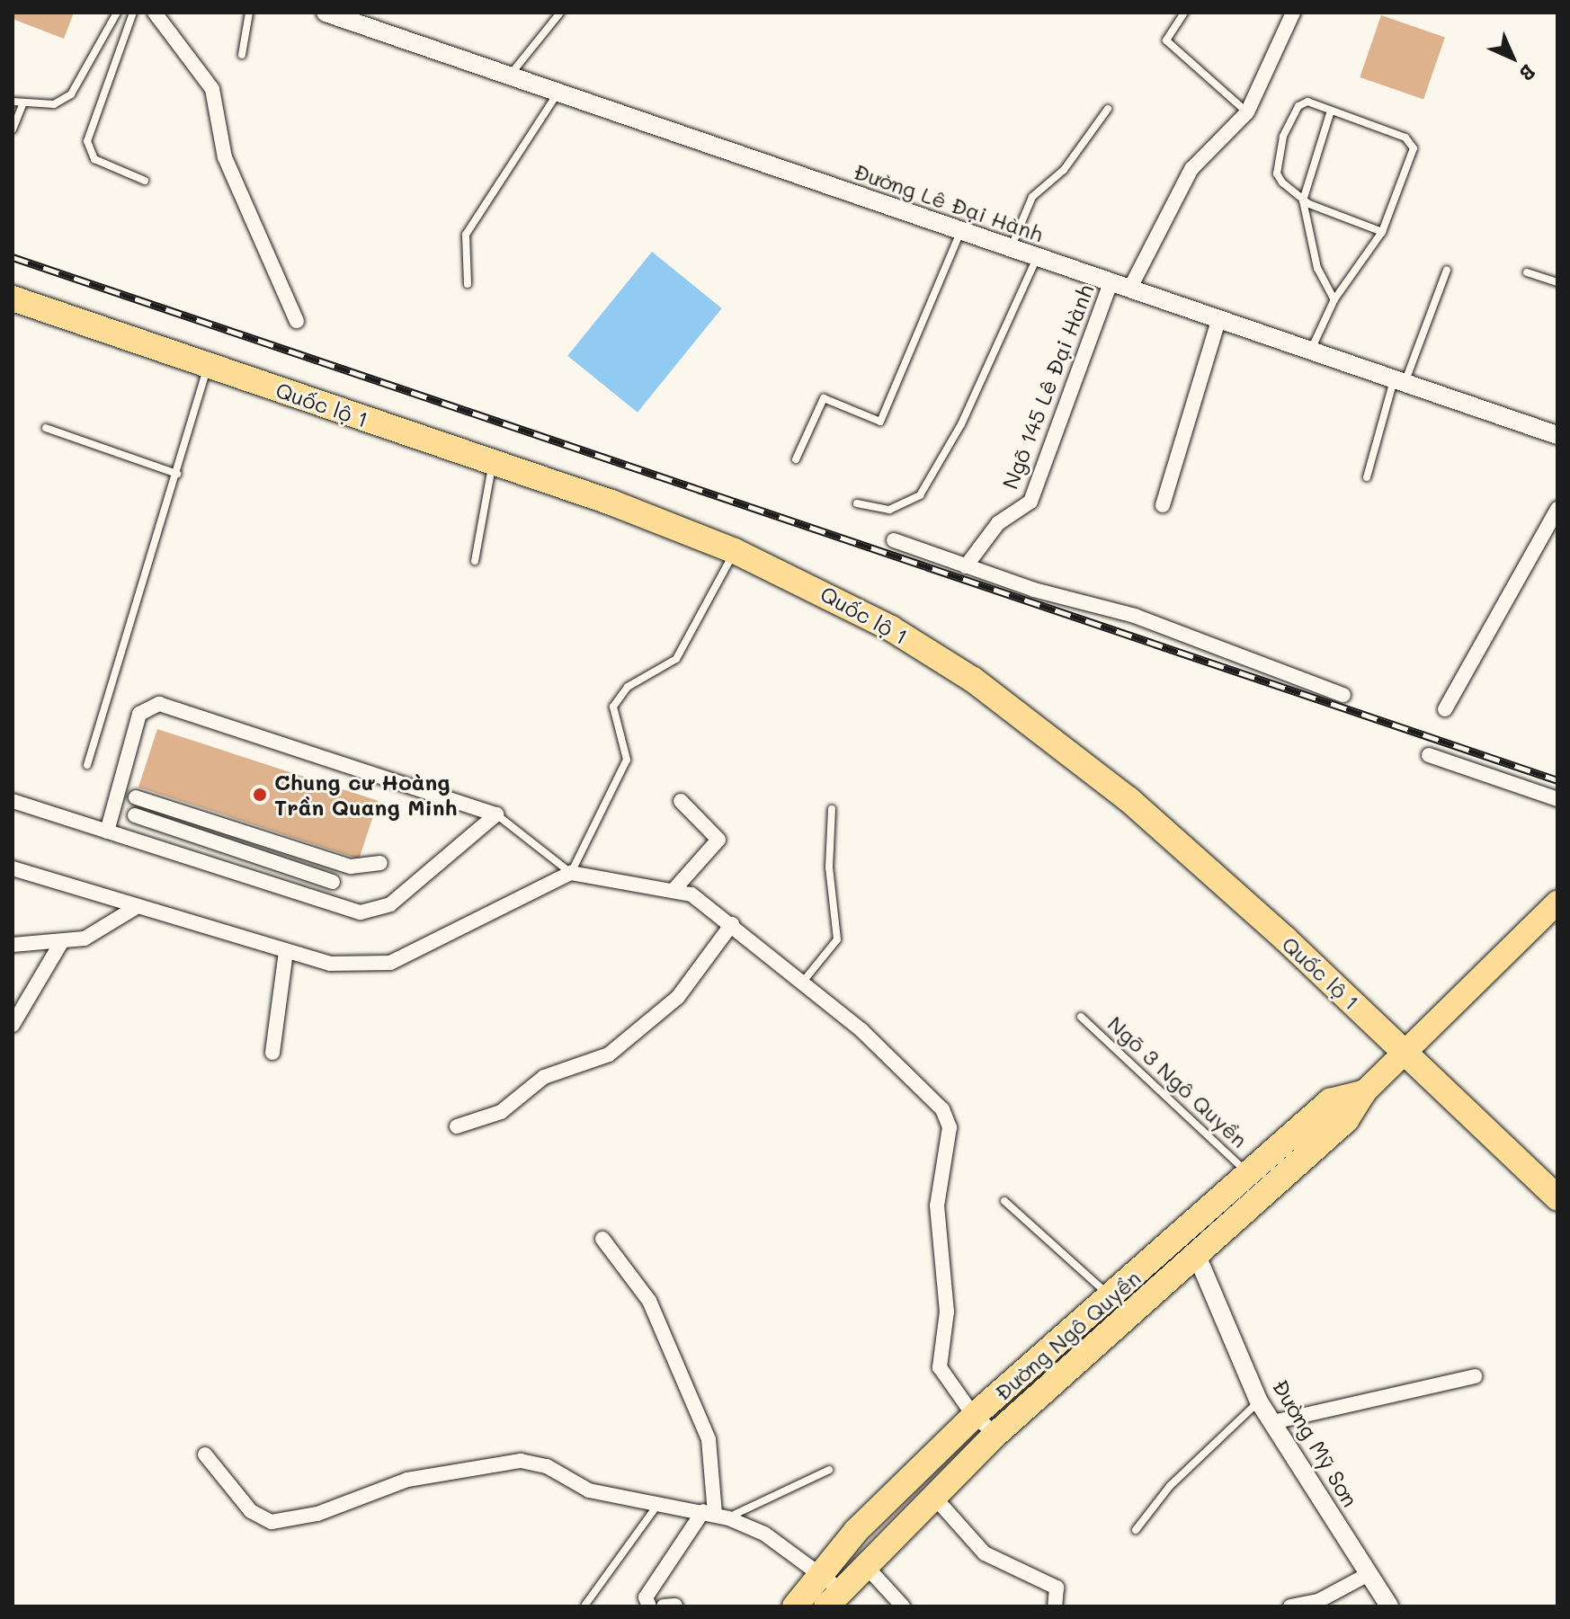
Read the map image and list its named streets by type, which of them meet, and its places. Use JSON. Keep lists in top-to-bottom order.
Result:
{
  "streets": {
    "highway": ["Quốc lộ 1", "Đường Ngô Quyền"],
    "street": ["Đường Lê Đại Hành", "Ngõ 145 Lê Đại Hành", "Đường Mỹ Sơn"],
    "lane": ["Ngõ 3 Ngô Quyền"]
  },
  "crossings": [
    ["Đường Lê Đại Hành", "Ngõ 145 Lê Đại Hành"],
    ["Quốc lộ 1", "Đường Ngô Quyền"],
    ["Ngõ 3 Ngô Quyền", "Đường Ngô Quyền"],
    ["Đường Ngô Quyền", "Đường Mỹ Sơn"]
  ],
  "places": ["Chung cư Hoàng Trần Quang Minh"],
  "north": "bottom right"
}
